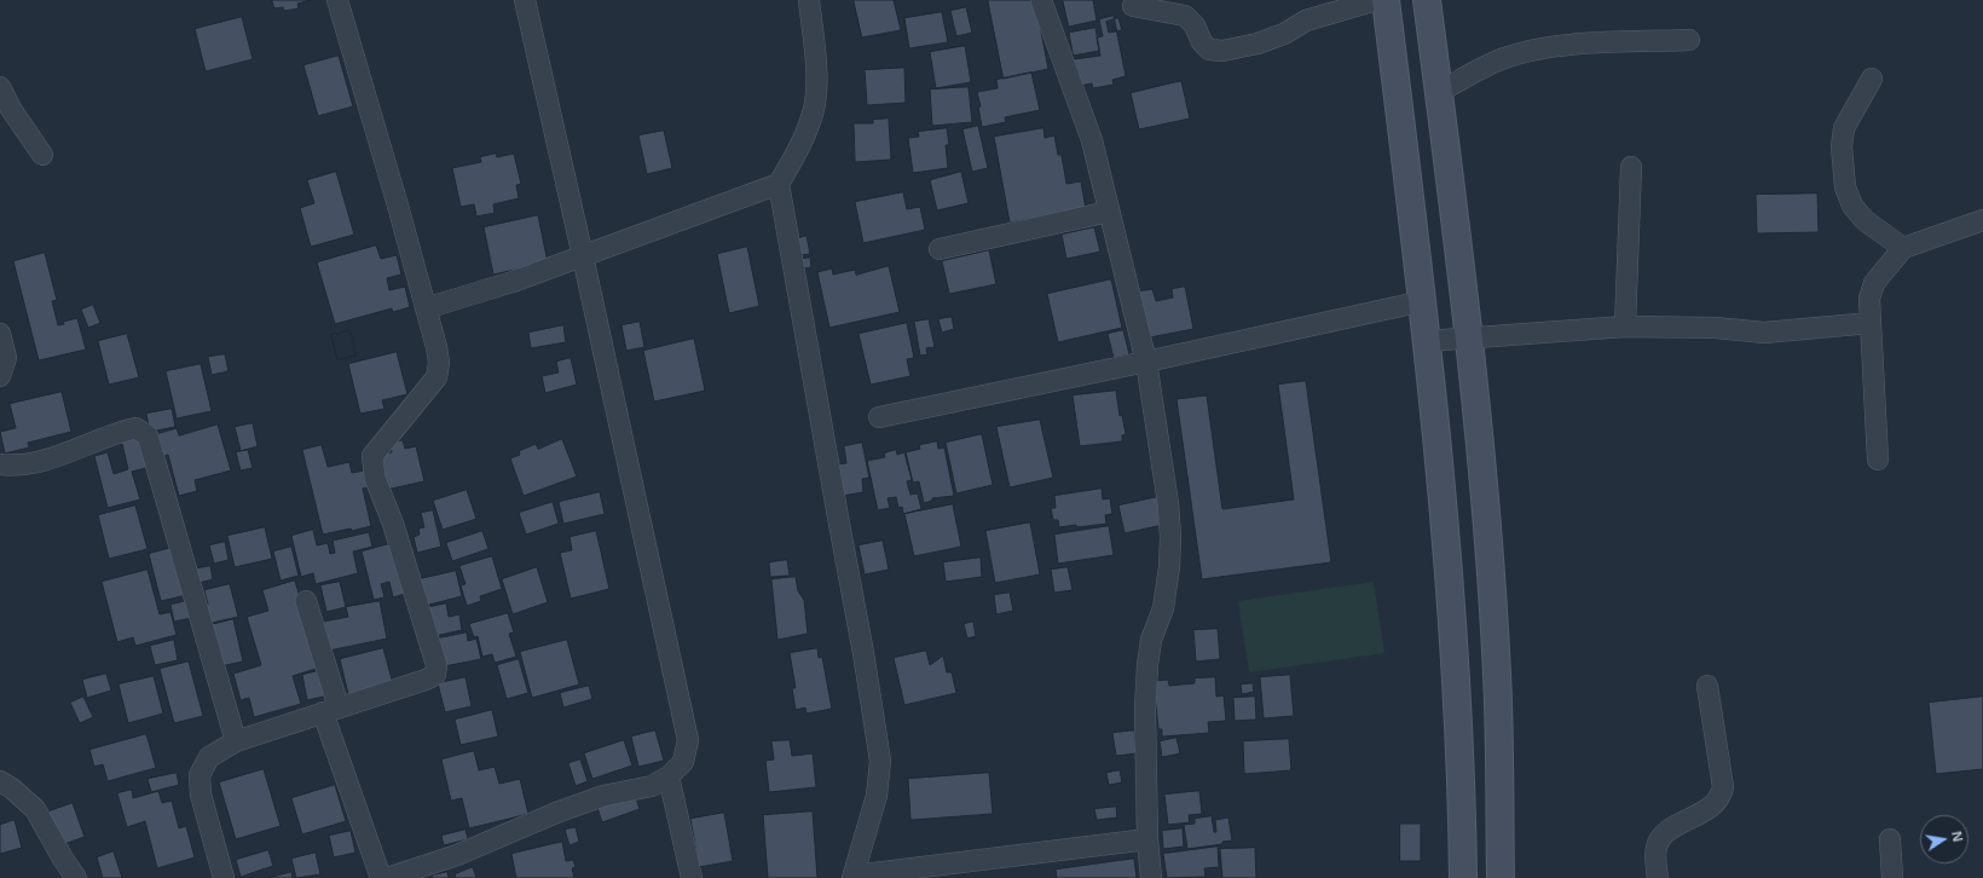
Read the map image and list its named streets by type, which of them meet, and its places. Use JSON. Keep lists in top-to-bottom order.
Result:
{
  "north": "right"
}
